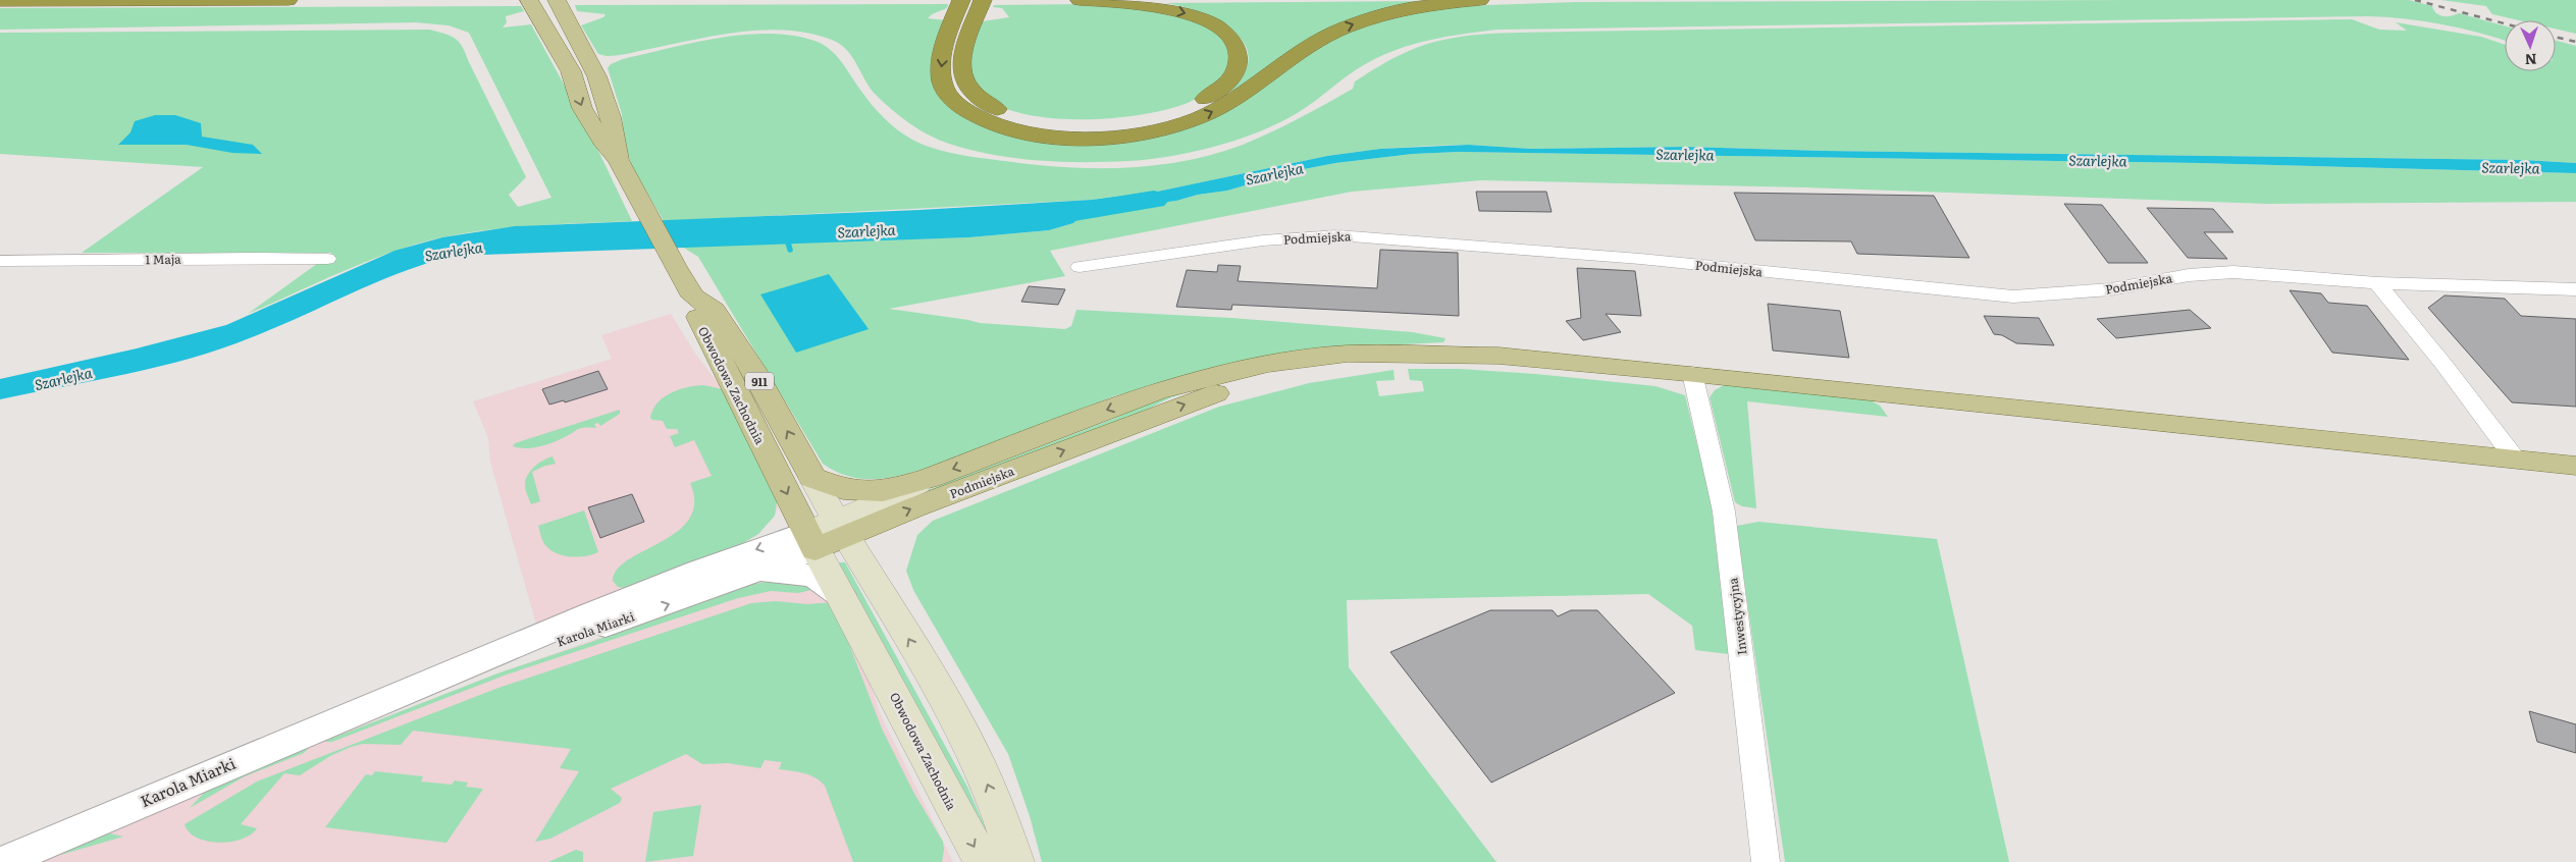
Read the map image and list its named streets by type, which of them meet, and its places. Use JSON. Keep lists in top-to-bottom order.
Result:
{
  "streets": {
    "main road": ["Podmiejska", "911", "Obwodowa Zachodnia"],
    "street": ["1 Maja", "Inwestycyjna", "Karola Miarki"]
  },
  "crossings": [
    ["Podmiejska", "Obwodowa Zachodnia"],
    ["Podmiejska", "Inwestycyjna"],
    ["Podmiejska", "Karola Miarki"],
    ["911", "Obwodowa Zachodnia"],
    ["Obwodowa Zachodnia", "Karola Miarki"]
  ],
  "water": ["Szarlejka"],
  "north": "bottom"
}
